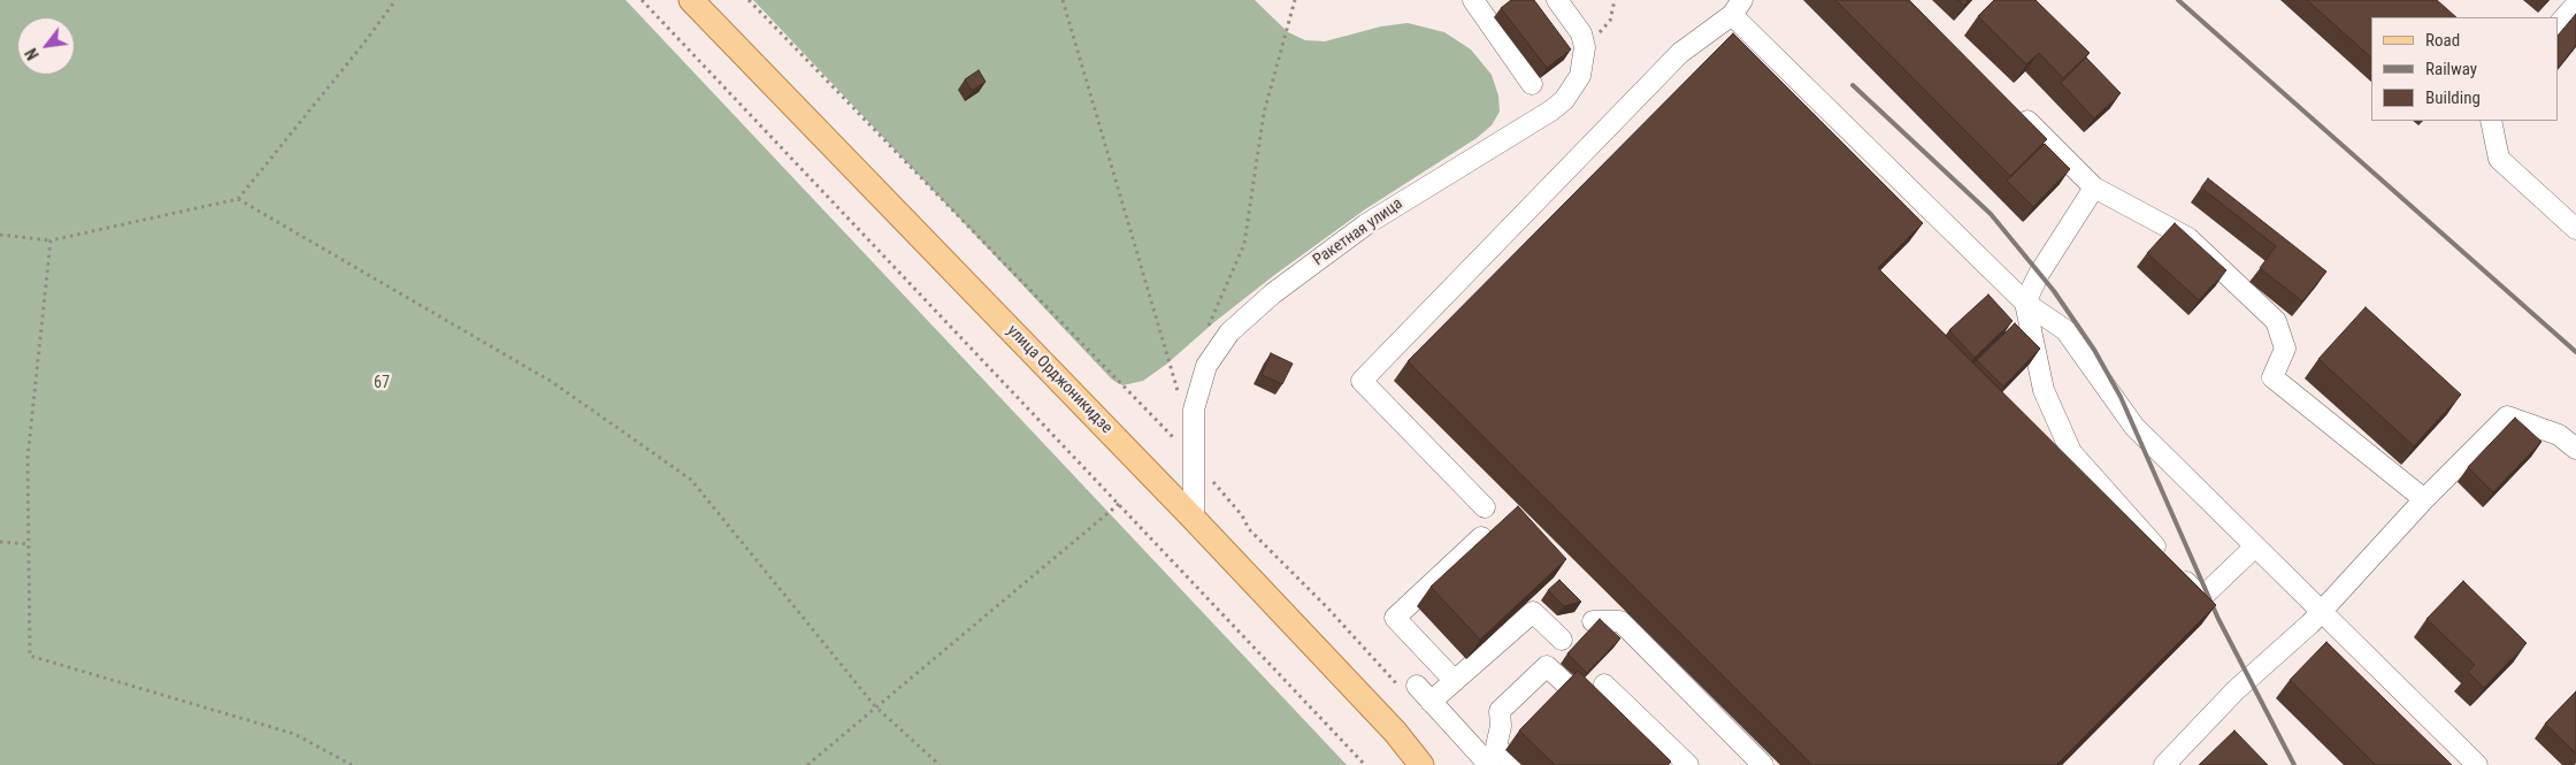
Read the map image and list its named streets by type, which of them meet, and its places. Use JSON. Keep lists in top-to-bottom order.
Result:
{
  "streets": {
    "main road": ["улица Орджоникидзе"],
    "street": ["Ракетная улица"]
  },
  "crossings": [
    ["Ракетная улица", "улица Орджоникидзе"]
  ],
  "parks": ["67"],
  "legend": ["Road", "Railway", "Building"],
  "north": "bottom left"
}
